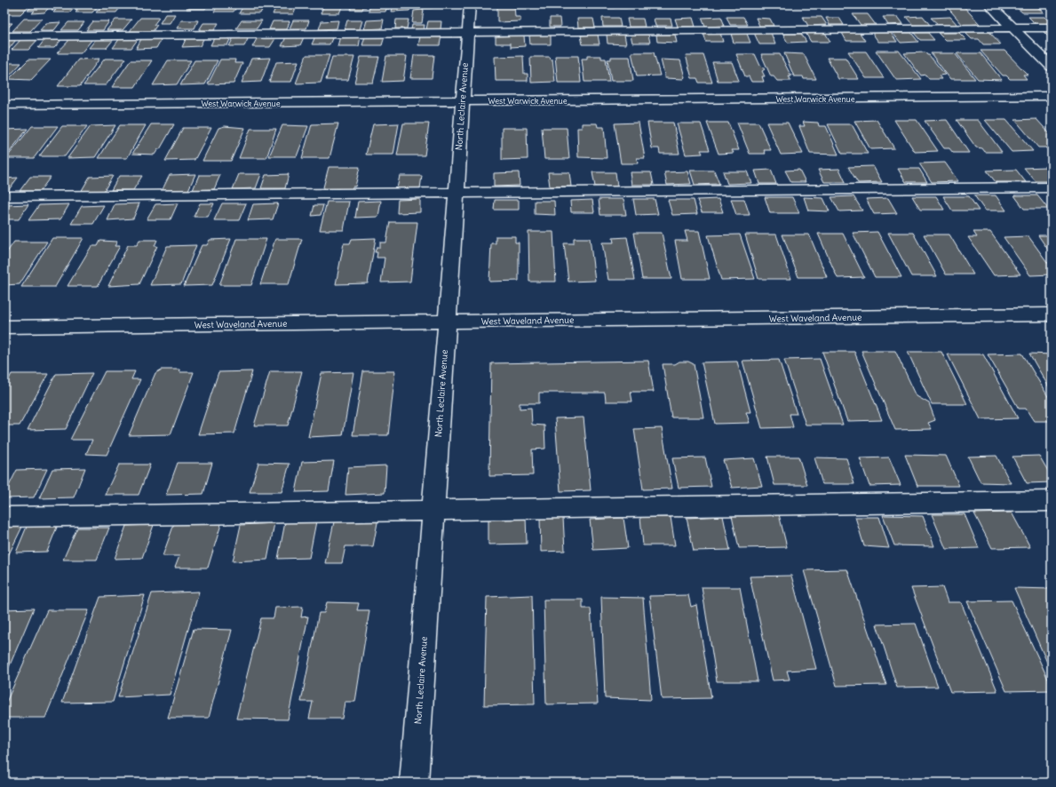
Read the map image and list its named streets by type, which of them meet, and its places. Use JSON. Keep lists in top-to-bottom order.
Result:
{
  "streets": {
    "street": ["West Warwick Avenue", "North Leclaire Avenue", "West Waveland Avenue"]
  },
  "crossings": [
    ["West Warwick Avenue", "North Leclaire Avenue"],
    ["North Leclaire Avenue", "West Waveland Avenue"]
  ]
}
